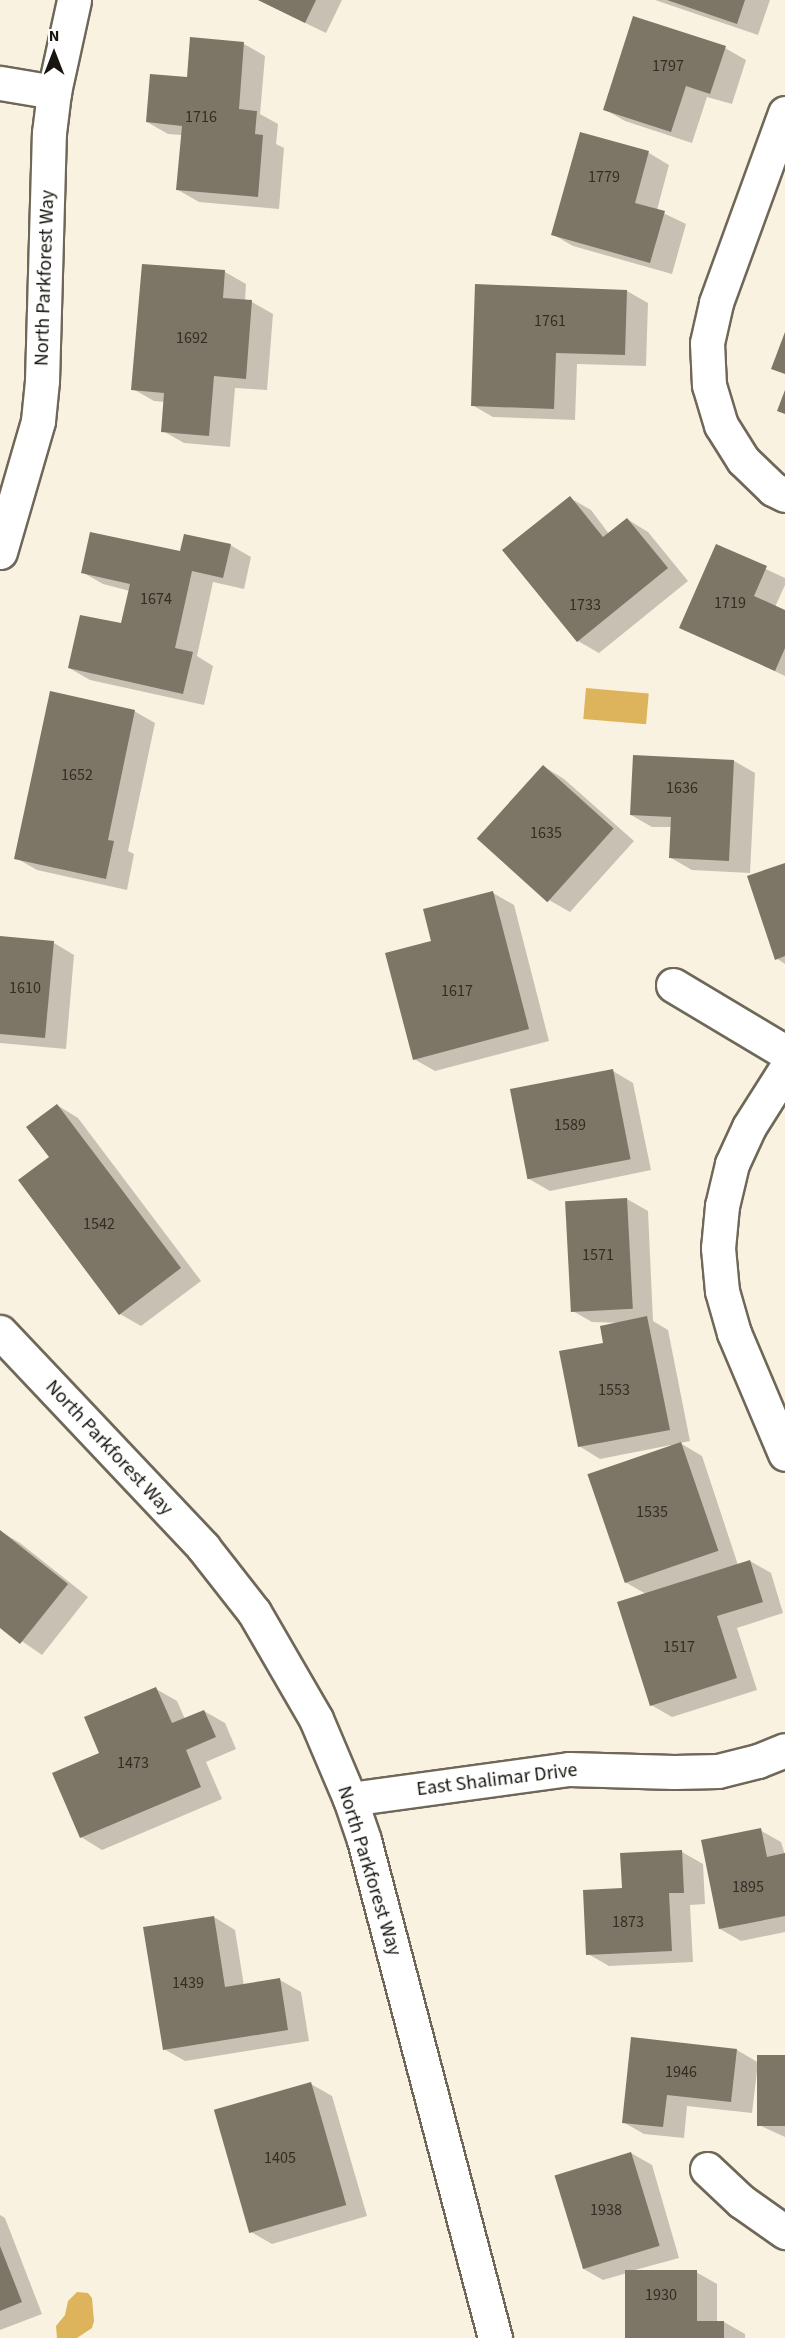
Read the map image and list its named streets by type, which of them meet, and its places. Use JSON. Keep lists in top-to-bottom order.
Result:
{
  "streets": {
    "street": ["North Parkforest Way", "East Shalimar Drive"]
  },
  "crossings": [
    ["North Parkforest Way", "East Shalimar Drive"]
  ],
  "house_numbers": [
    "1797",
    "1716",
    "1779",
    "1761",
    "1692",
    "1674",
    "1719",
    "1733",
    "1652",
    "1636",
    "1635",
    "1610",
    "1617",
    "1589",
    "1542",
    "1571",
    "1553",
    "1535",
    "1517",
    "1473",
    "1895",
    "1873",
    "1439",
    "1946",
    "1405",
    "1938",
    "1930"
  ],
  "north": "top"
}
